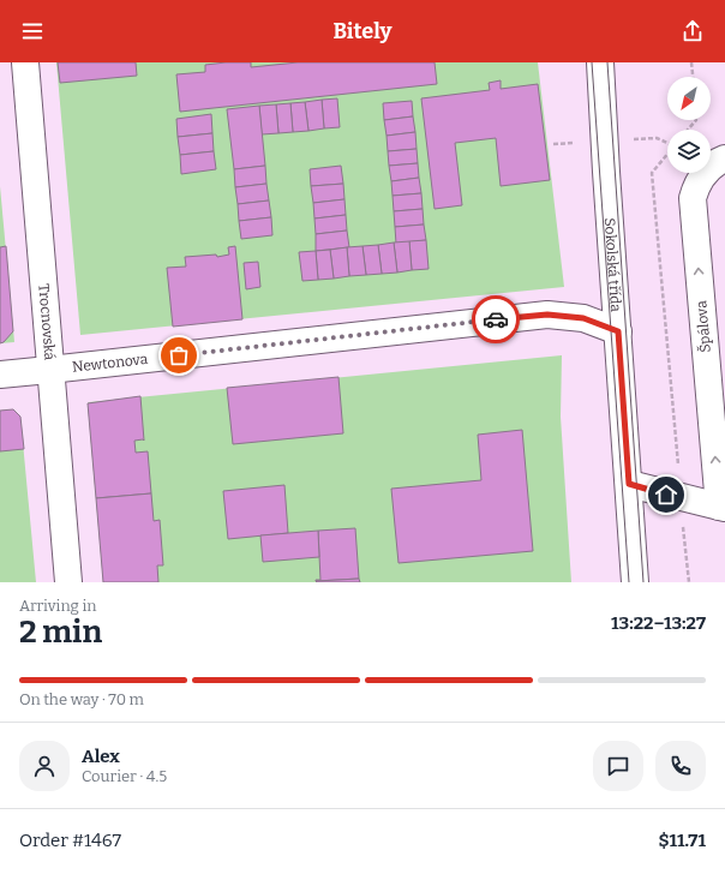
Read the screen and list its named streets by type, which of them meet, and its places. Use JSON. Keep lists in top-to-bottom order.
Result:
{
  "streets": {
    "street": [
      "Sokolská třída",
      "Trocnovská",
      "Špálova",
      "Newtonova"
    ]
  },
  "crossings": [
    ["Sokolská třída", "Newtonova"],
    ["Trocnovská", "Newtonova"]
  ],
  "one_way": ["Špálova"],
  "north": "bottom left",
  "page": {
    "header": "Bitely",
    "heading": ["2 min", "Arriving in", "13:22–13:27"],
    "panel": [
      "Alex",
      "Courier · 4.5",
      "Order #1467",
      "$11.71"
    ],
    "bar": "On the way · 70 m"
  }
}
